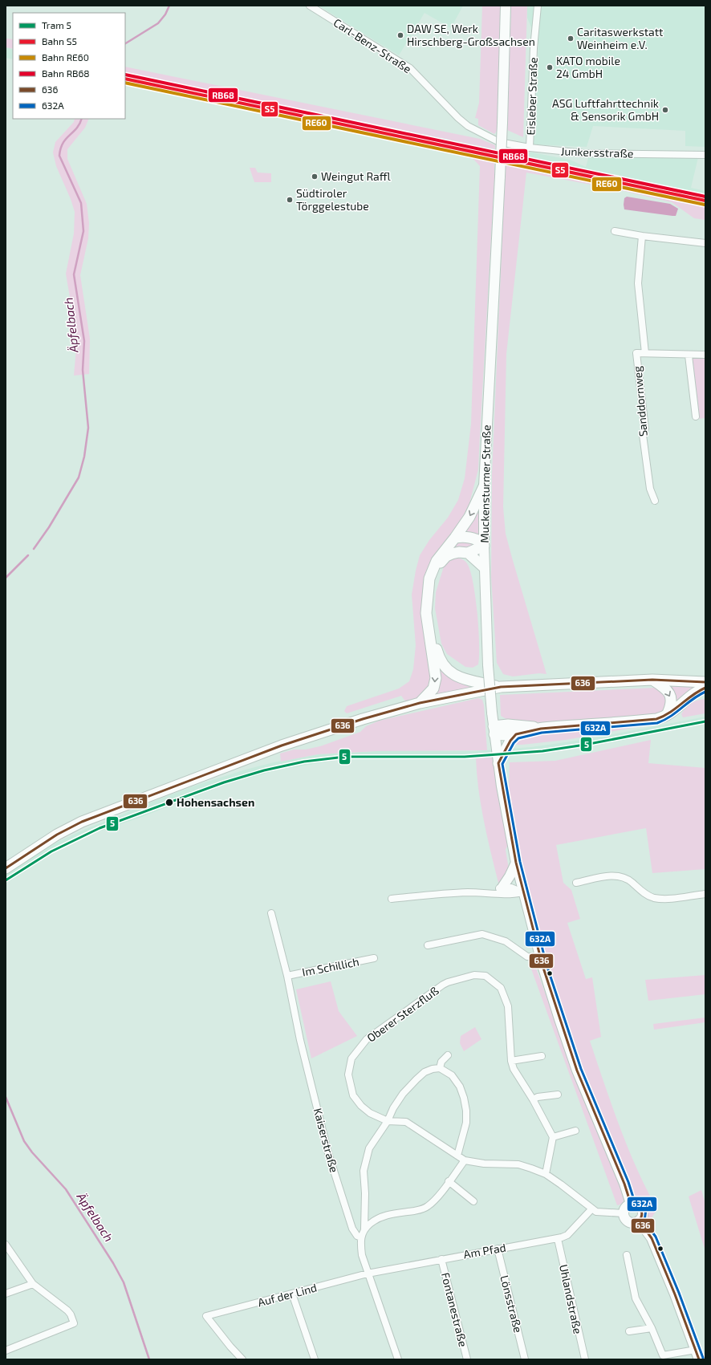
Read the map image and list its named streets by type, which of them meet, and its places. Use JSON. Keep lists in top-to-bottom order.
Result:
{
  "streets": {
    "street": [
      "Carl-Benz-Straße",
      "Eisleber Straße",
      "Junkersstraße",
      "Sanddornweg",
      "Muckensturmer Straße",
      "Im Schillich",
      "Oberer Sterzfluß",
      "Kaiserstraße",
      "Am Pfad",
      "Auf der Lind",
      "Uhlandstraße",
      "Lönsstraße",
      "Fontanestraße"
    ]
  },
  "crossings": [
    ["Carl-Benz-Straße", "Junkersstraße"],
    ["Eisleber Straße", "Junkersstraße"],
    ["Im Schillich", "Kaiserstraße"],
    ["Oberer Sterzfluß", "Am Pfad"],
    ["Am Pfad", "Auf der Lind"],
    ["Am Pfad", "Uhlandstraße"],
    ["Am Pfad", "Lönsstraße"],
    ["Am Pfad", "Fontanestraße"]
  ],
  "water": ["Äpfelbach"],
  "places": [
    "DAW SE, Werk Hirschberg-Großsachsen",
    "Caritaswerkstatt Weinheim e.V.",
    "KATO mobile 24 GmbH",
    "ASG Luftfahrttechnik & Sensorik GmbH",
    "Weingut Raffl",
    "Südtiroler Törggelestube",
    "Hohensachsen"
  ],
  "lines": [
    "rail line RB68",
    "rail line S5",
    "rail line RE60",
    "transit line 636",
    "transit line 632A",
    "tram line 5"
  ],
  "legend": [
    "Tram 5",
    "Bahn S5",
    "Bahn RE60",
    "Bahn RB68",
    "636",
    "632A"
  ]
}
